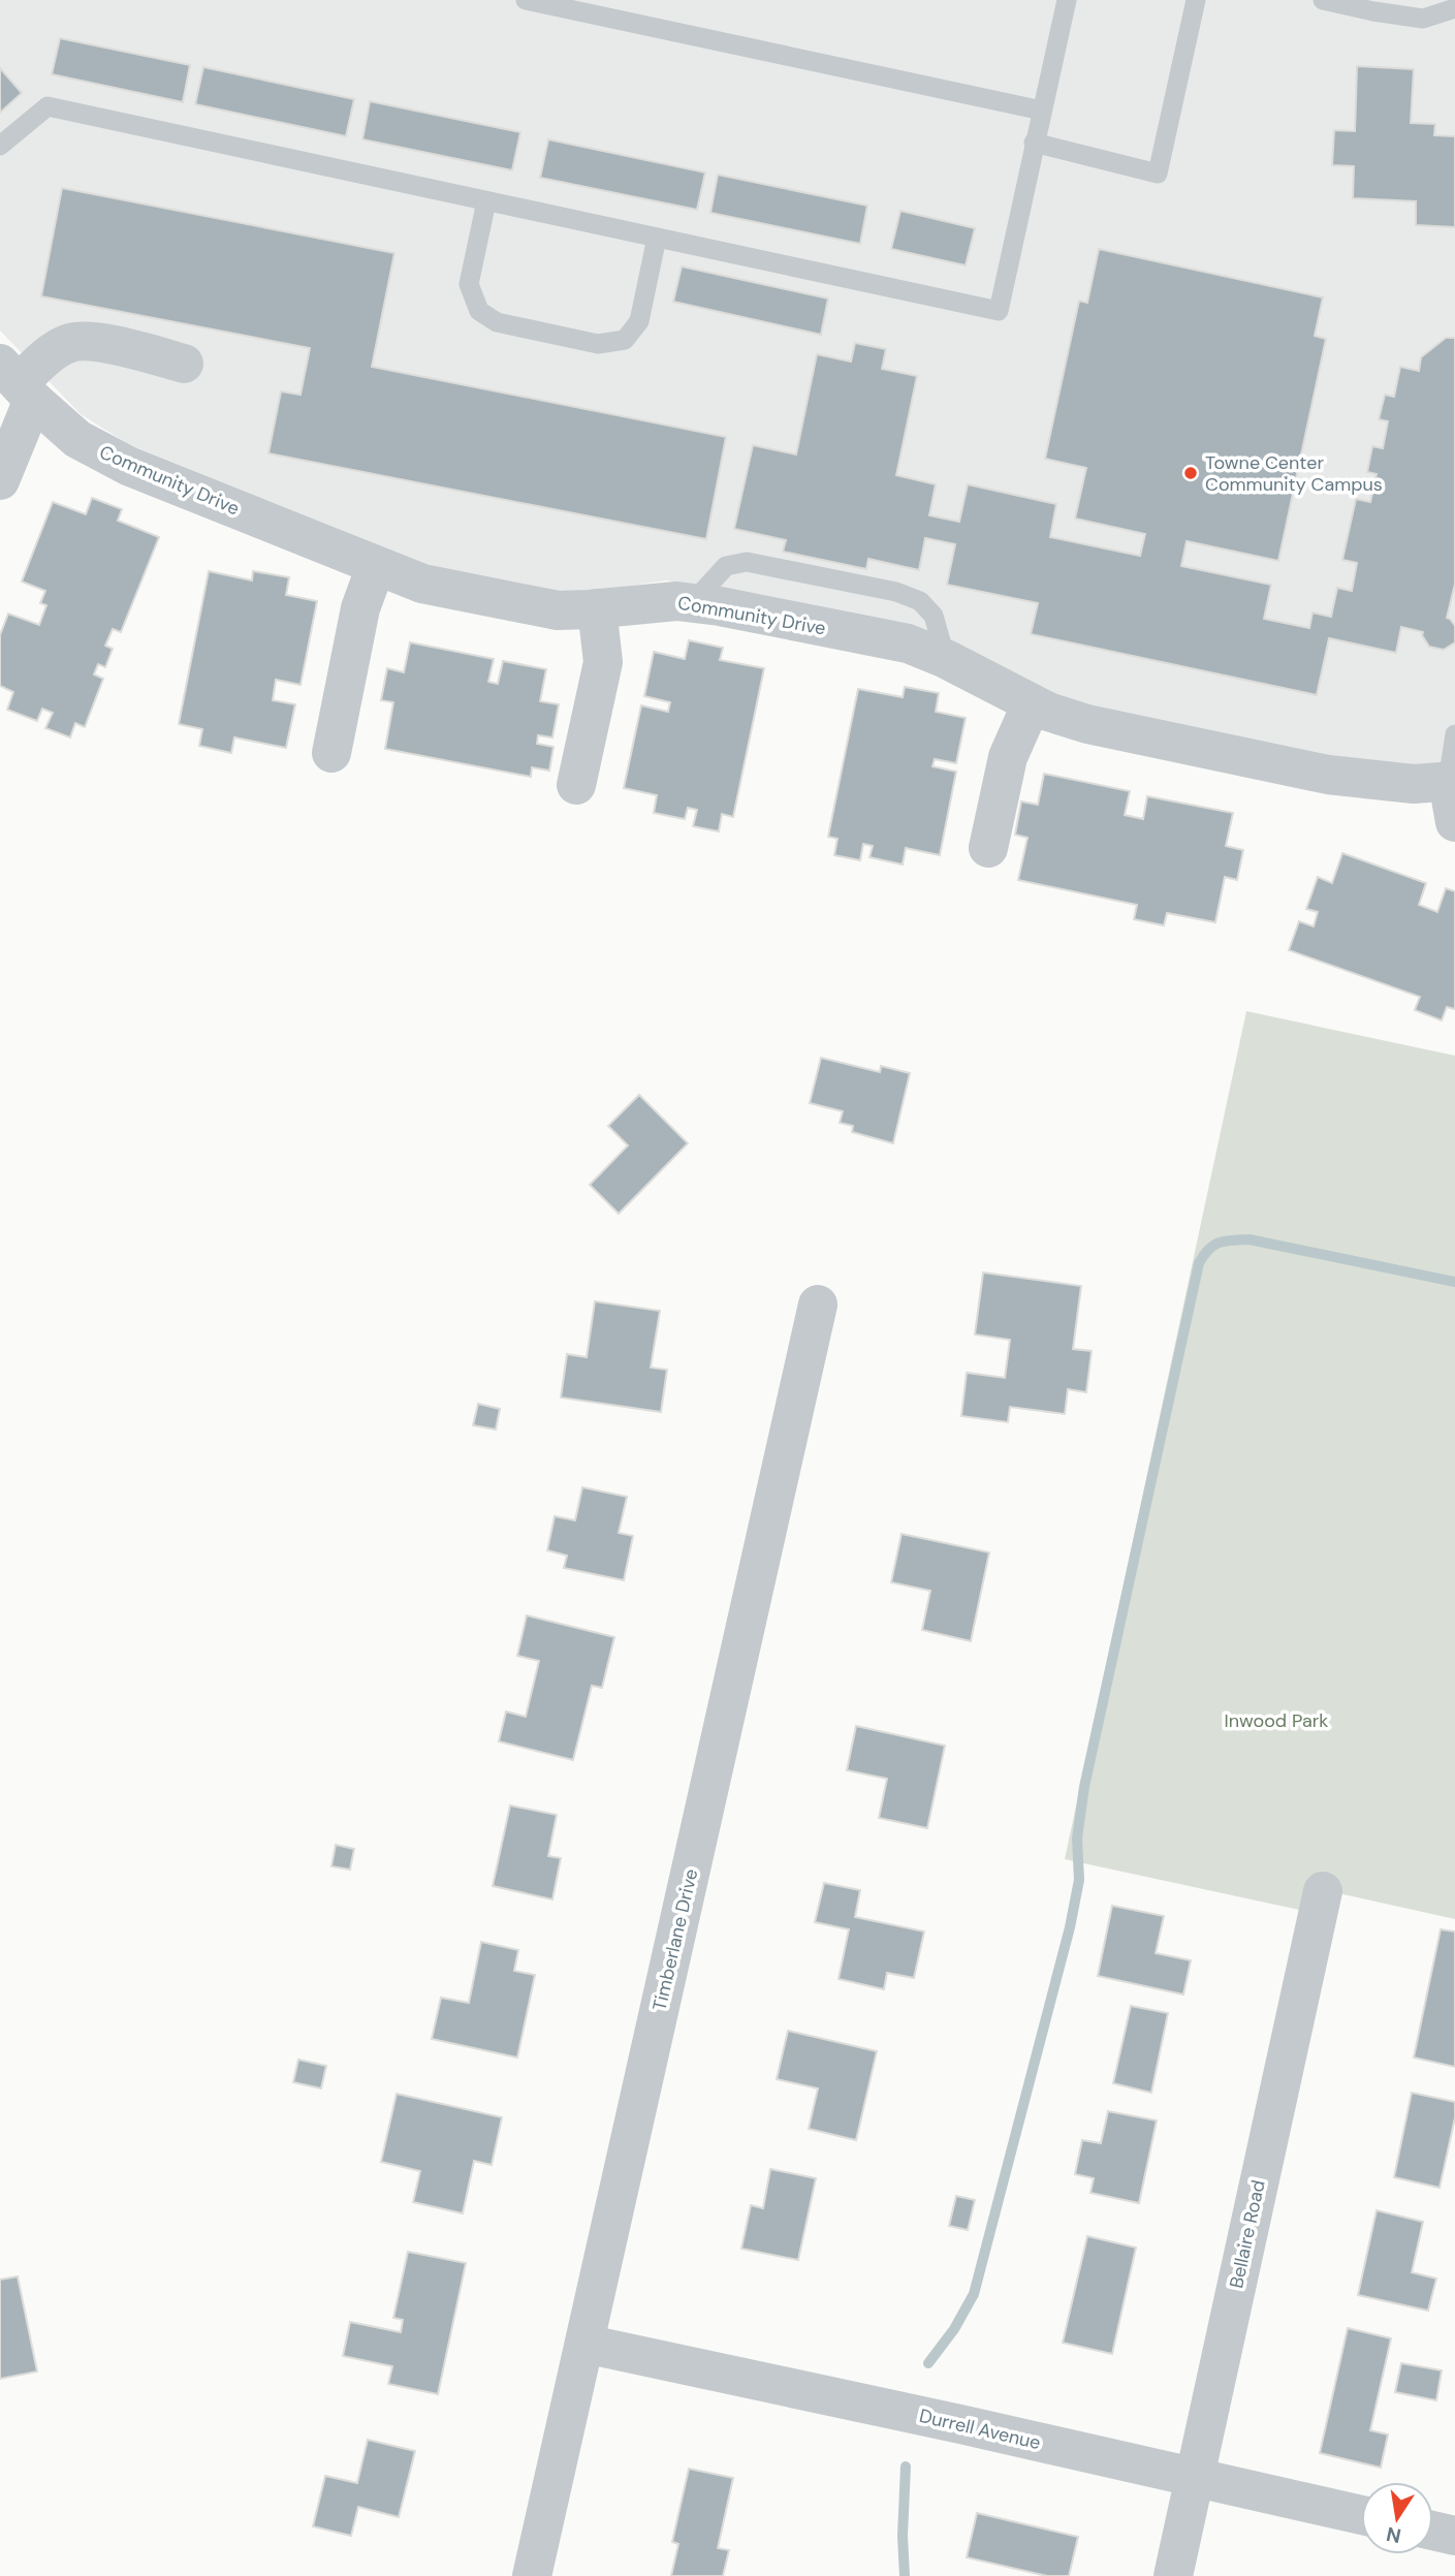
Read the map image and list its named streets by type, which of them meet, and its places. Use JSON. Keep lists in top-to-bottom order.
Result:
{
  "streets": {
    "street": [
      "Community Drive",
      "Timberlane Drive",
      "Bellaire Road",
      "Durrell Avenue"
    ]
  },
  "crossings": [
    ["Timberlane Drive", "Durrell Avenue"],
    ["Bellaire Road", "Durrell Avenue"]
  ],
  "parks": ["Inwood Park"],
  "places": ["Towne Center Community Campus"],
  "north": "bottom"
}
